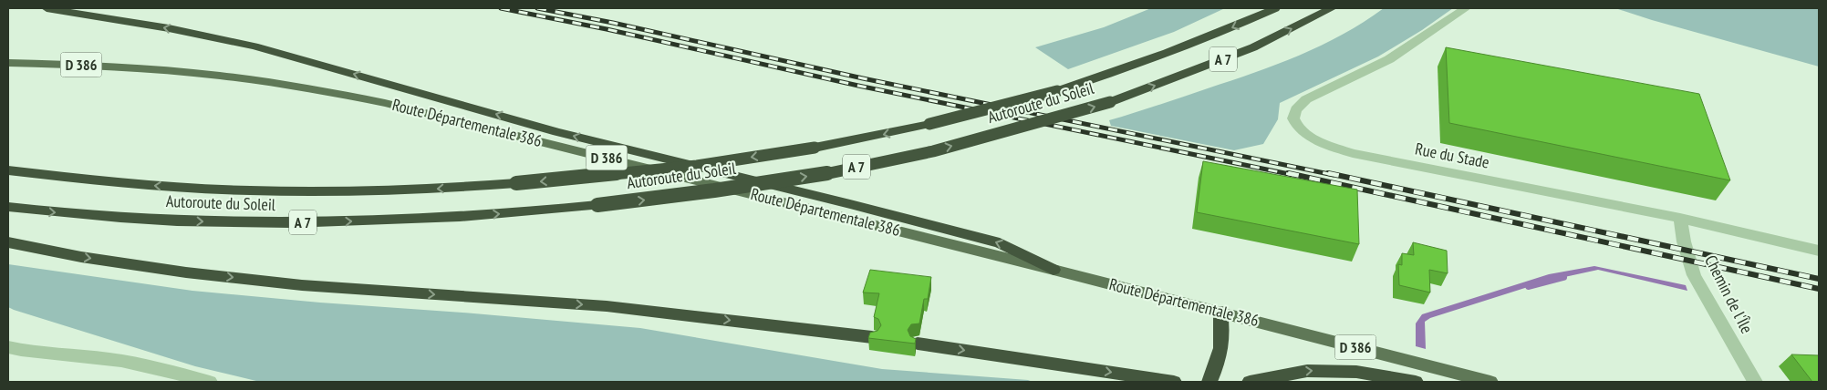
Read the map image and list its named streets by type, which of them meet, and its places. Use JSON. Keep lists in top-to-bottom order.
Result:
{
  "streets": {
    "highway": ["A 7", "Autoroute du Soleil"],
    "main road": ["D 386", "Route Départementale 386"],
    "street": ["Rue du Stade", "Chemin de l'Île"]
  },
  "crossings": [
    ["Rue du Stade", "Chemin de l'Île"]
  ]
}
